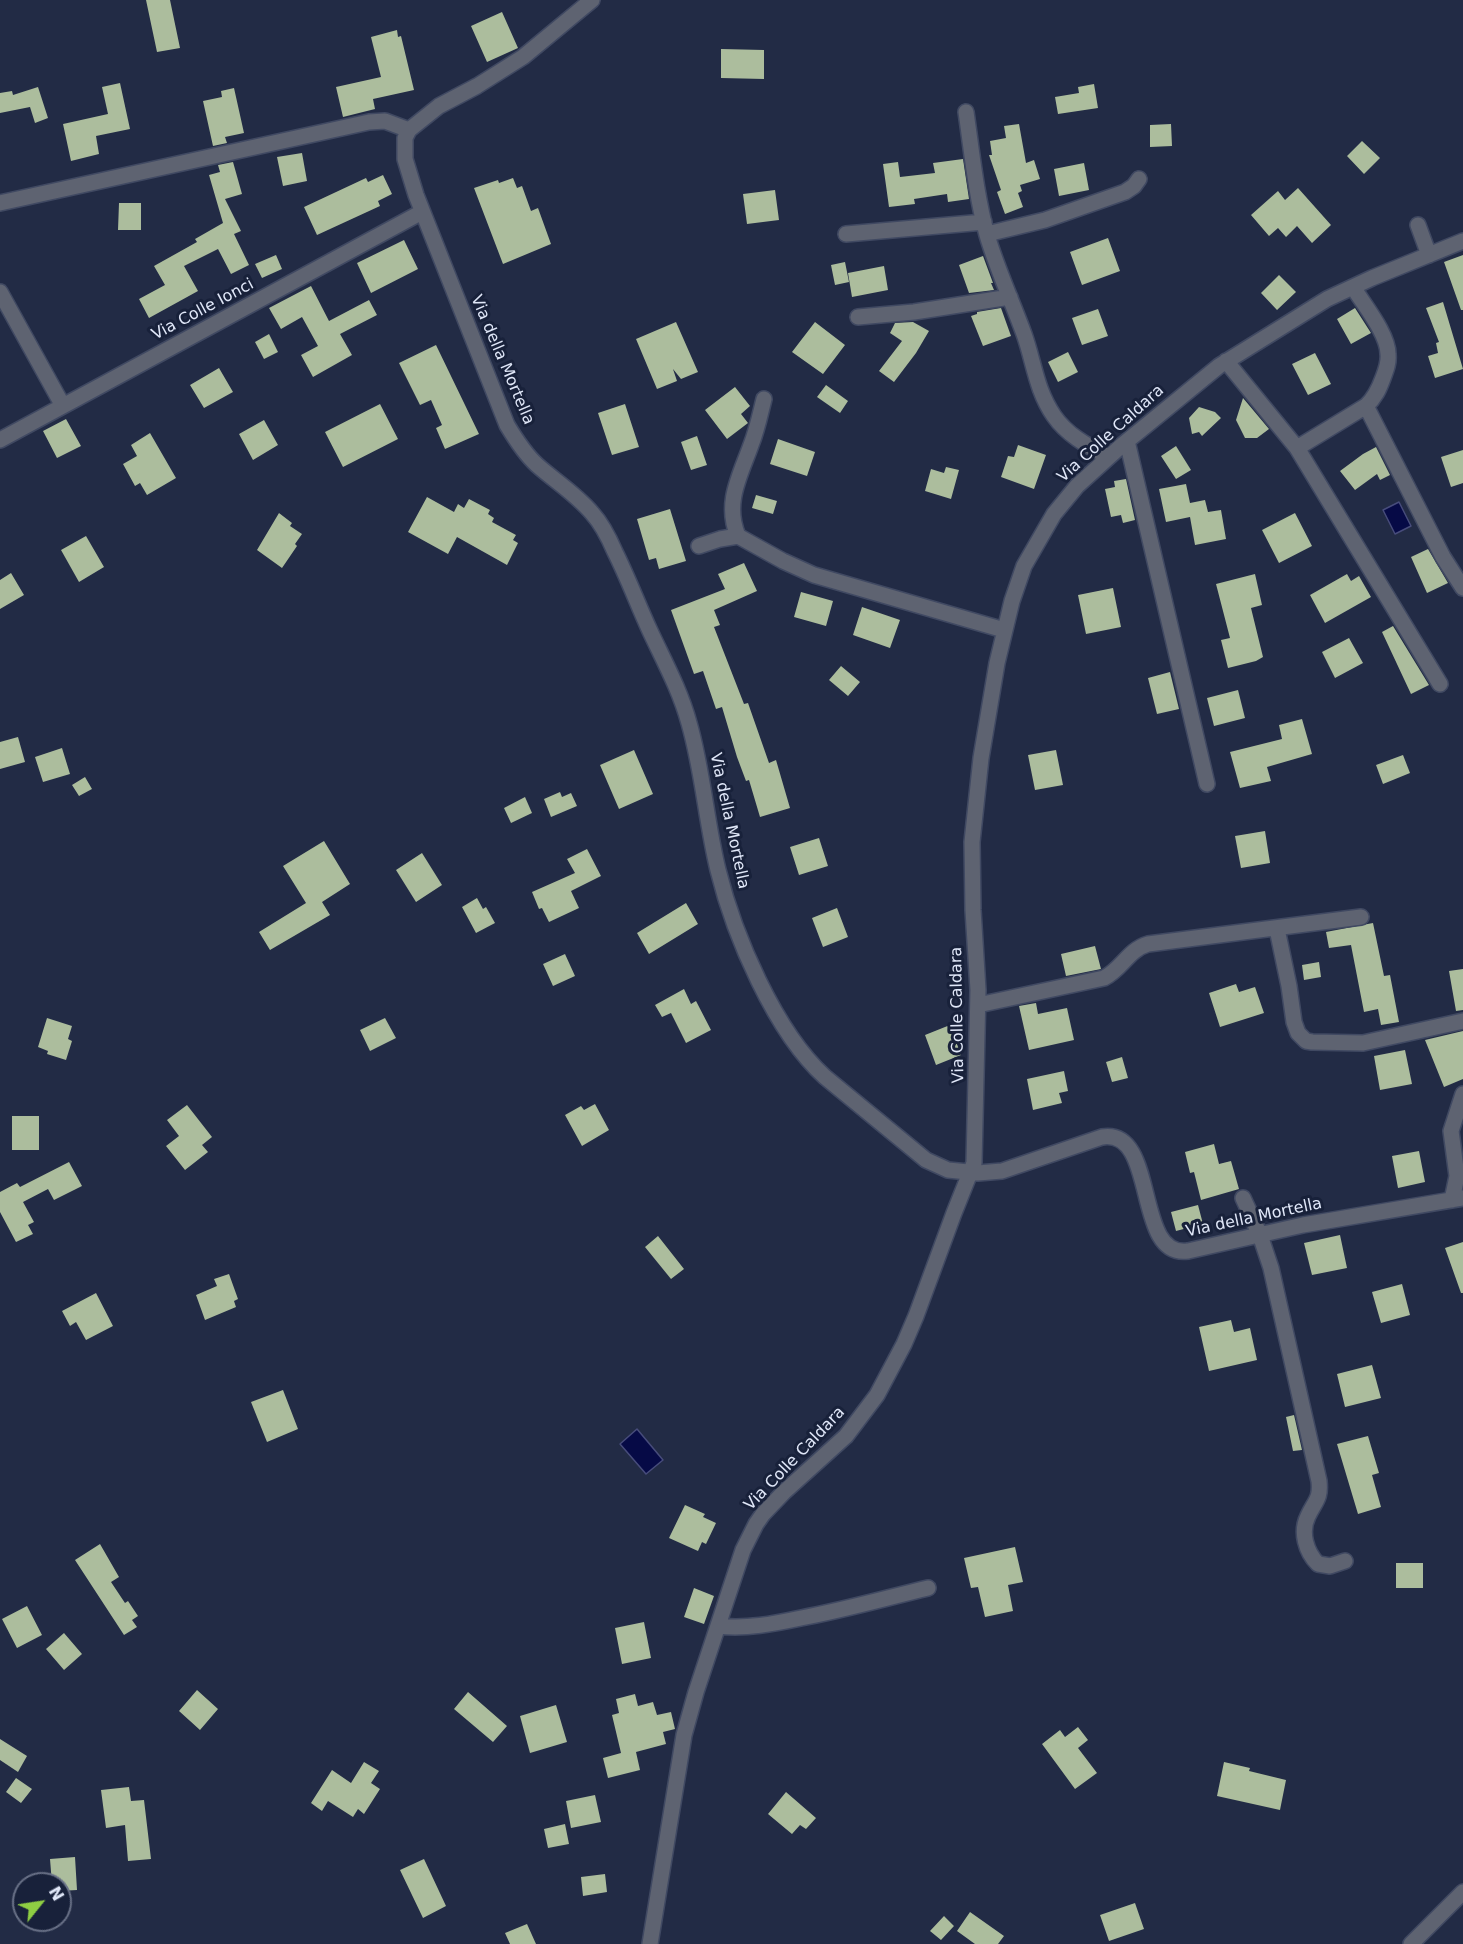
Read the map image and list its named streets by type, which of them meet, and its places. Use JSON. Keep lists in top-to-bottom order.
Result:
{
  "streets": {
    "street": ["Via Colle Ionci", "Via della Mortella", "Via Colle Caldara"]
  },
  "crossings": [
    ["Via Colle Ionci", "Via della Mortella"],
    ["Via della Mortella", "Via Colle Caldara"]
  ],
  "north": "top right"
}
